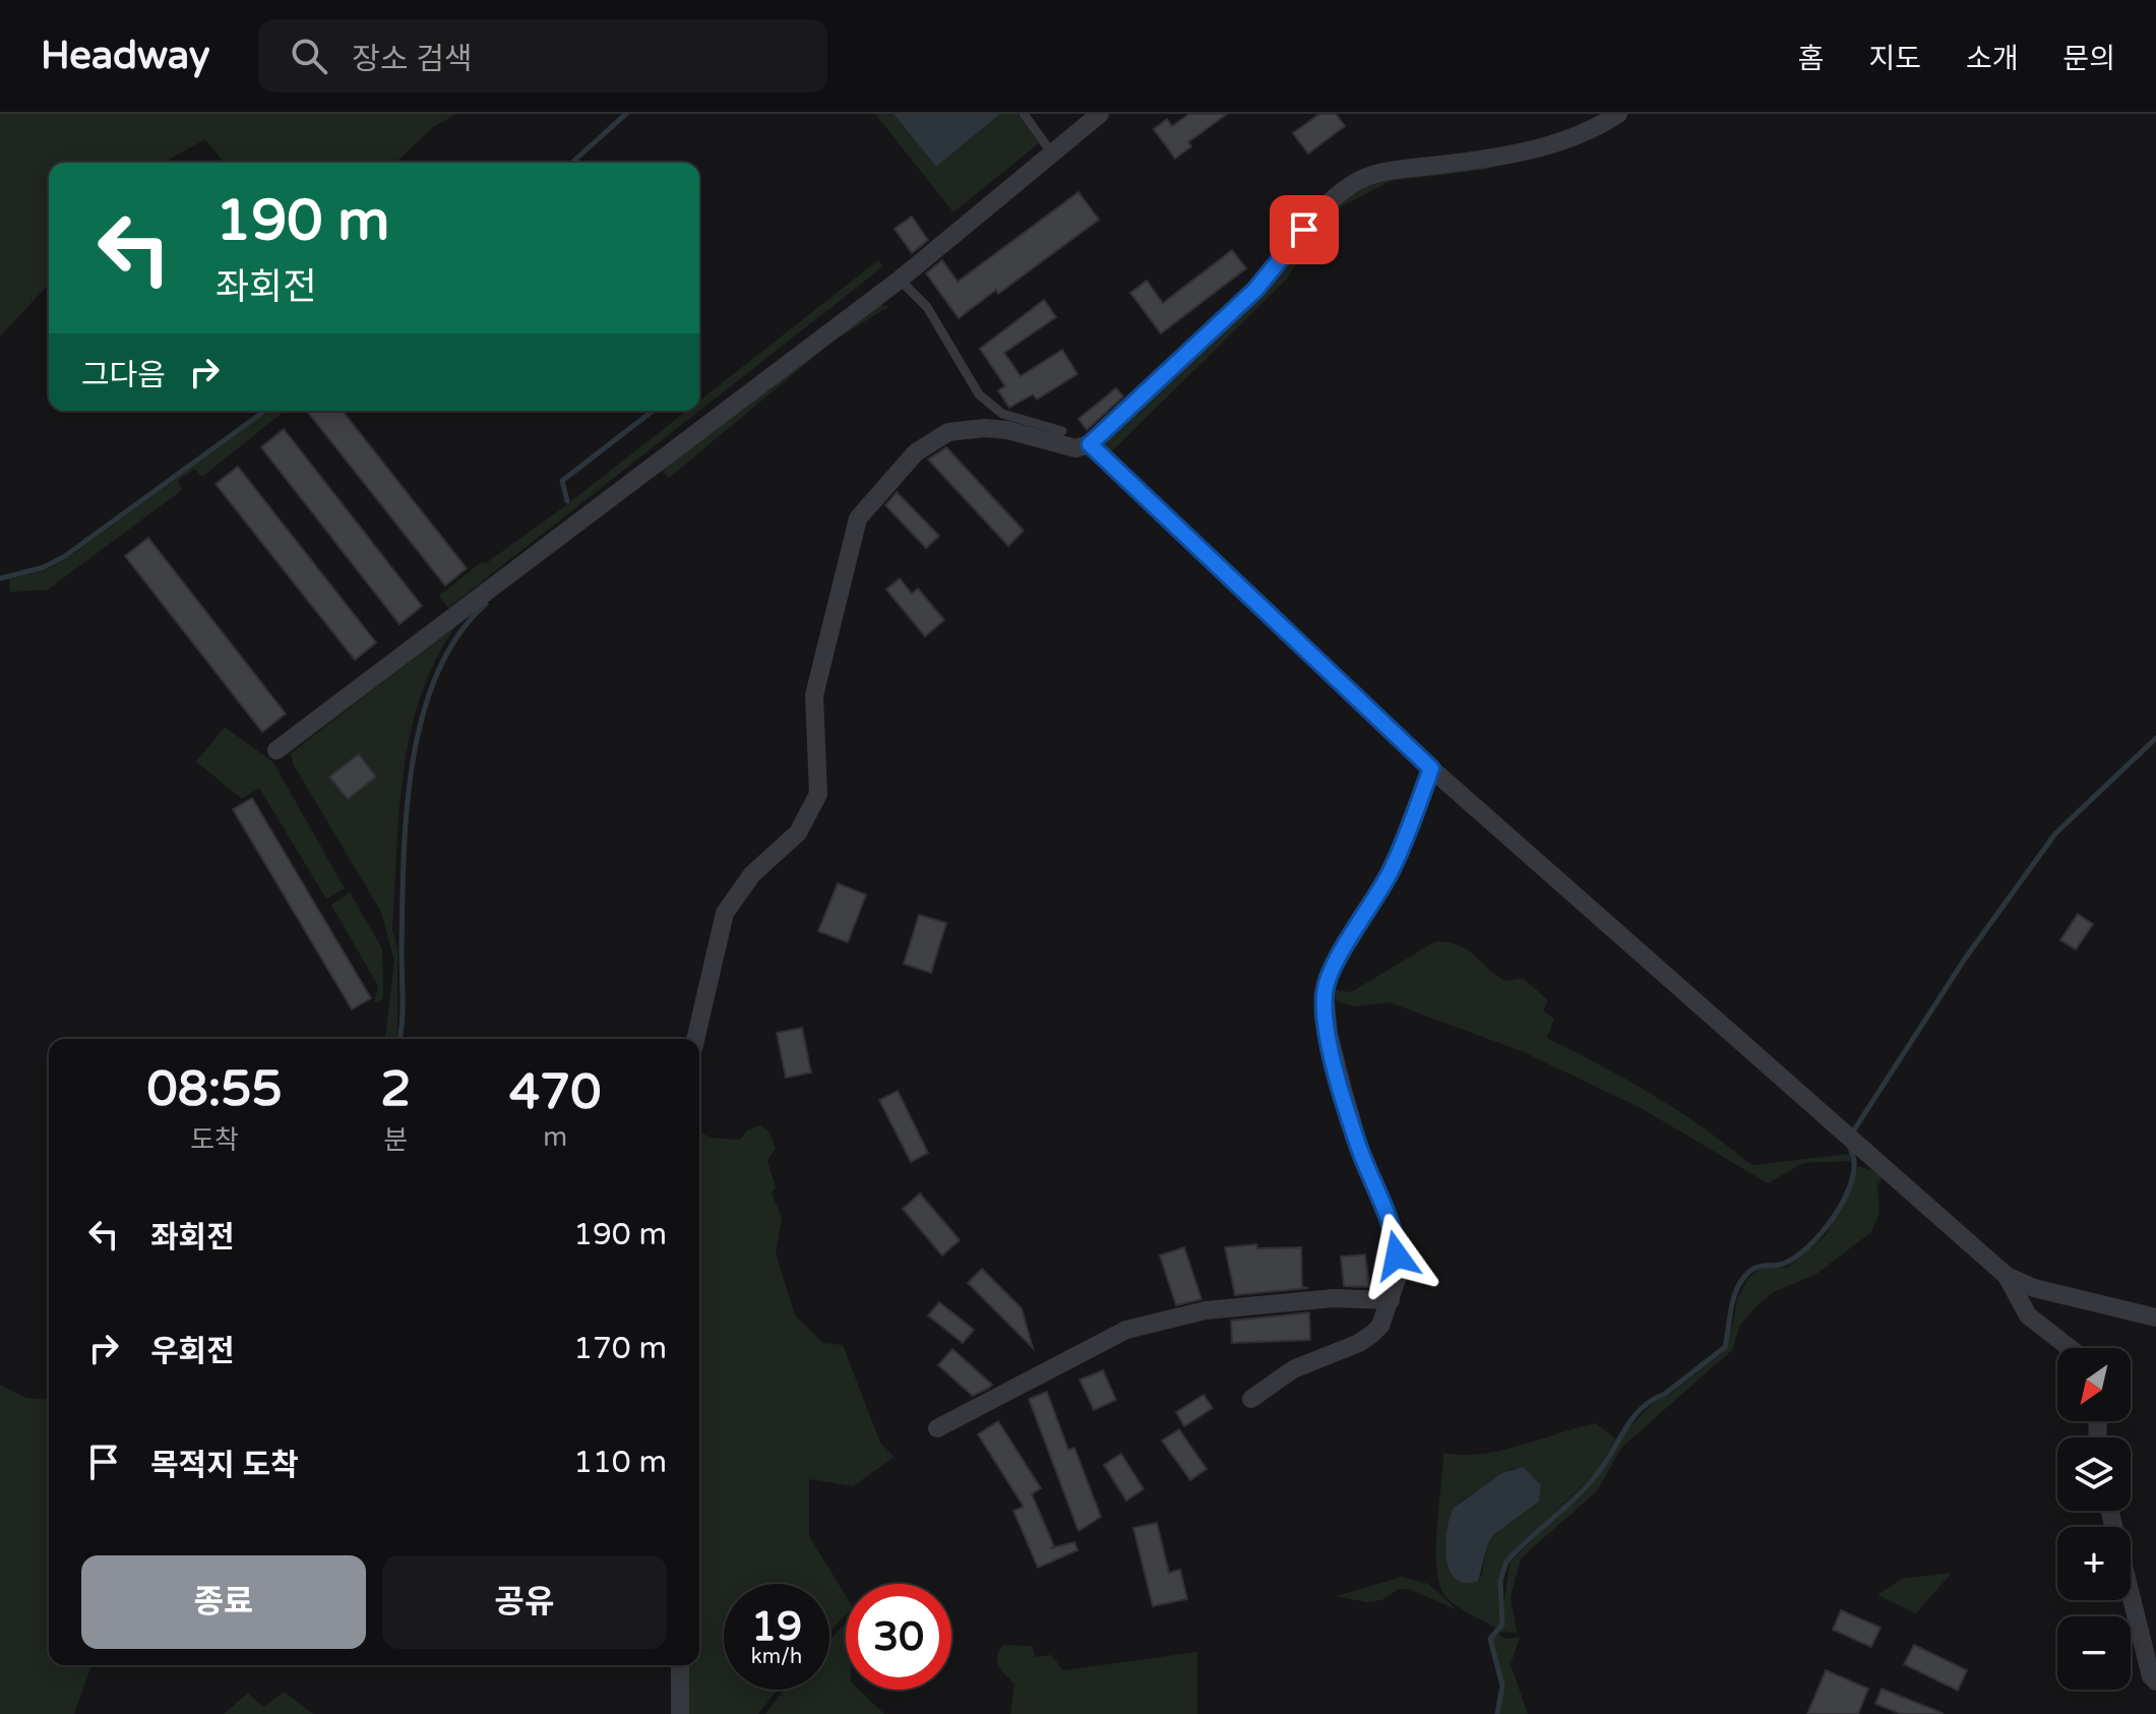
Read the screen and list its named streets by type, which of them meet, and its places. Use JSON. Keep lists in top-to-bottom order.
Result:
{
  "north": "bottom left",
  "page": {
    "header": "Headway",
    "search": "장소 검색",
    "nav": [
      "홈",
      "지도",
      "소개",
      "문의"
    ],
    "turn": ["190 m", "좌회전"],
    "then": "그다음",
    "eta": [
      "08:55",
      "도착",
      "2",
      "분",
      "470",
      "m"
    ],
    "list": [
      {
        "name": "좌회전",
        "value": "190 m"
      },
      {
        "name": "우회전",
        "value": "170 m"
      },
      {
        "name": "목적지 도착",
        "value": "110 m"
      }
    ],
    "map_buttons": ["+", "−"],
    "buttons": ["종료", "공유"],
    "speed": "19 km/h",
    "limit": "30"
  }
}
